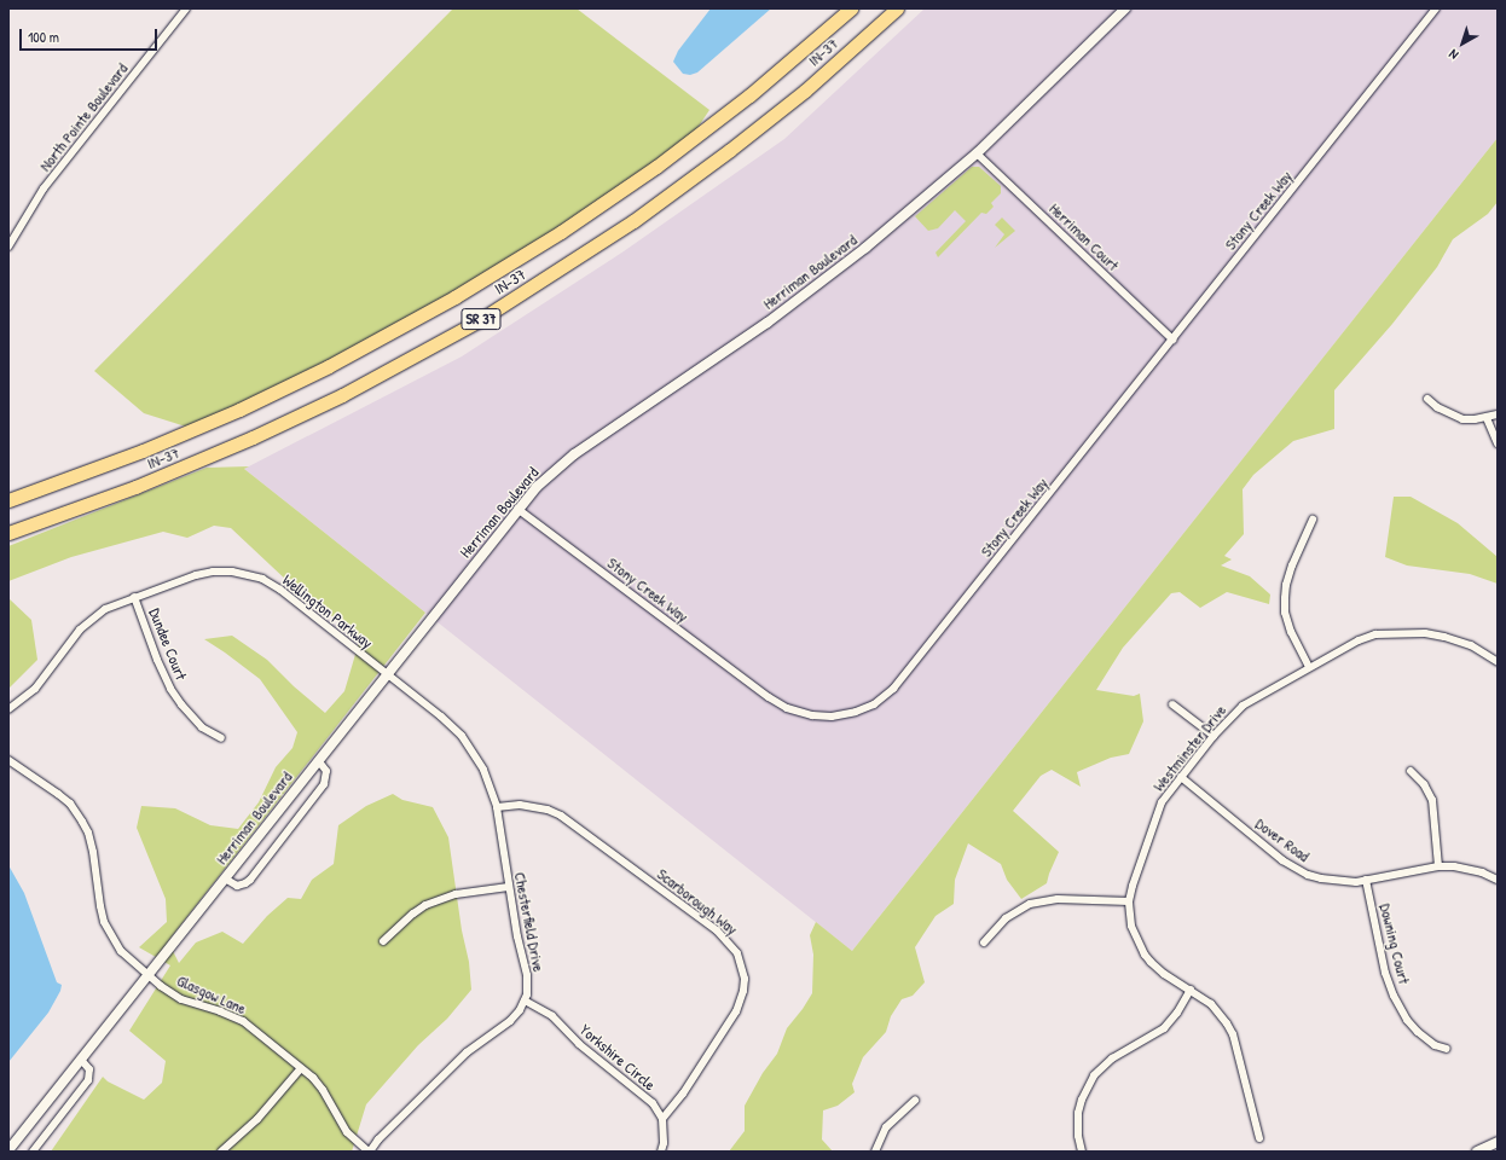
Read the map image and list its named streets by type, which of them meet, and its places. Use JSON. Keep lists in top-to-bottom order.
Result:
{
  "streets": {
    "highway": ["IN-37", "SR 37"],
    "street": [
      "North Pointe Boulevard",
      "Stony Creek Way",
      "Herriman Court",
      "Herriman Boulevard",
      "Wellington Parkway",
      "Dundee Court",
      "Westminster Drive",
      "Dover Road",
      "Scarborough Way",
      "Chesterfield Drive",
      "Downing Court",
      "Glasgow Lane",
      "Yorkshire Circle"
    ]
  },
  "crossings": [
    ["Stony Creek Way", "Herriman Court"],
    ["Stony Creek Way", "Herriman Boulevard"],
    ["Herriman Court", "Herriman Boulevard"],
    ["Herriman Boulevard", "Wellington Parkway"],
    ["Herriman Boulevard", "Chesterfield Drive"],
    ["Herriman Boulevard", "Glasgow Lane"],
    ["Wellington Parkway", "Dundee Court"],
    ["Wellington Parkway", "Chesterfield Drive"],
    ["Westminster Drive", "Dover Road"],
    ["Dover Road", "Downing Court"],
    ["Scarborough Way", "Chesterfield Drive"],
    ["Scarborough Way", "Yorkshire Circle"],
    ["Chesterfield Drive", "Glasgow Lane"],
    ["Chesterfield Drive", "Yorkshire Circle"]
  ],
  "scale_bar": "100 m",
  "north": "bottom left"
}
